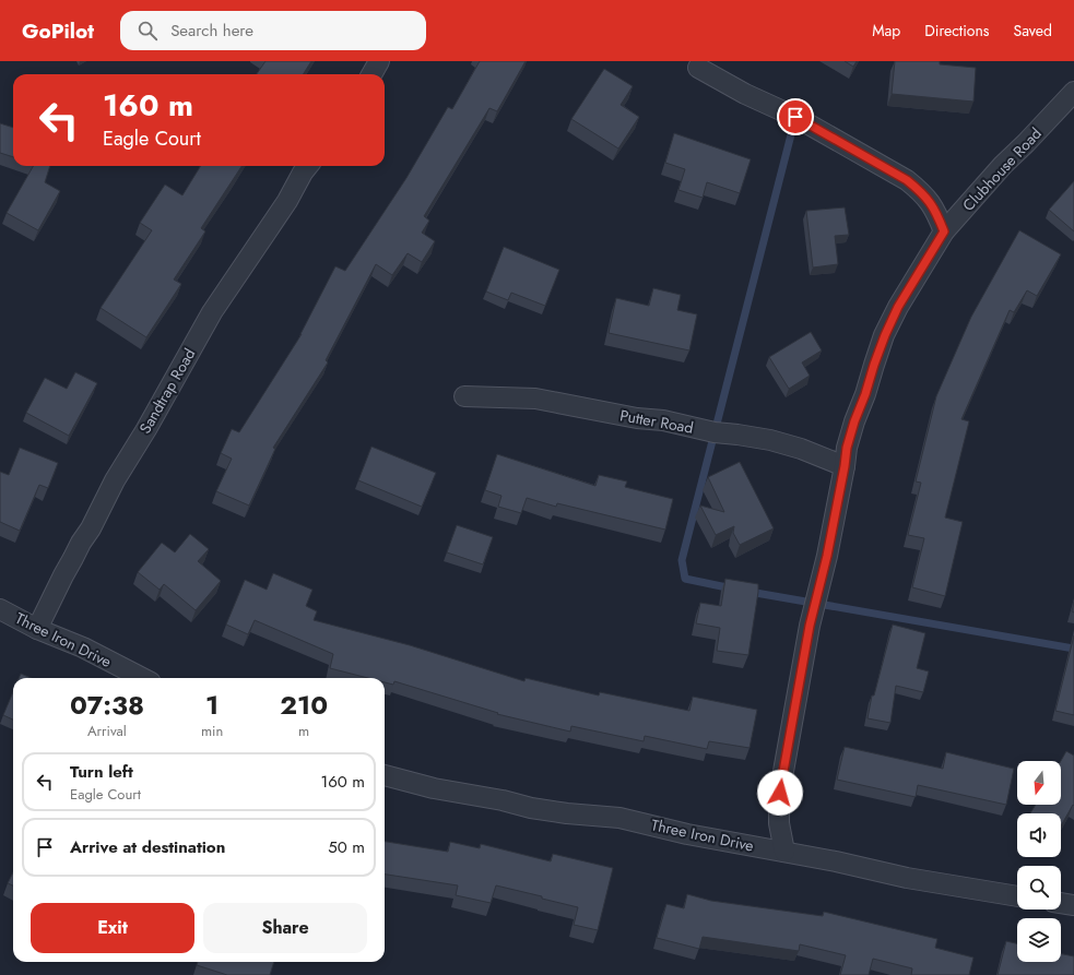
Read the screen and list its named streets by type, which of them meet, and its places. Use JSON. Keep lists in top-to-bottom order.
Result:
{
  "streets": {
    "street": [
      "Clubhouse Road",
      "Sandtrap Road",
      "Putter Road",
      "Three Iron Drive"
    ]
  },
  "crossings": [
    ["Clubhouse Road", "Putter Road"],
    ["Clubhouse Road", "Three Iron Drive"],
    ["Sandtrap Road", "Three Iron Drive"]
  ],
  "north": "bottom",
  "page": {
    "header": "GoPilot",
    "search": "Search here",
    "nav": ["Map", "Directions", "Saved"],
    "turn": ["160 m", "Eagle Court"],
    "eta": [
      "07:38",
      "Arrival",
      "1",
      "min",
      "210",
      "m"
    ],
    "list": [
      {
        "name": "Turn left",
        "note": "Eagle Court",
        "value": "160 m"
      },
      {
        "name": "Arrive at destination",
        "value": "50 m"
      }
    ],
    "buttons": ["Exit", "Share"]
  }
}
